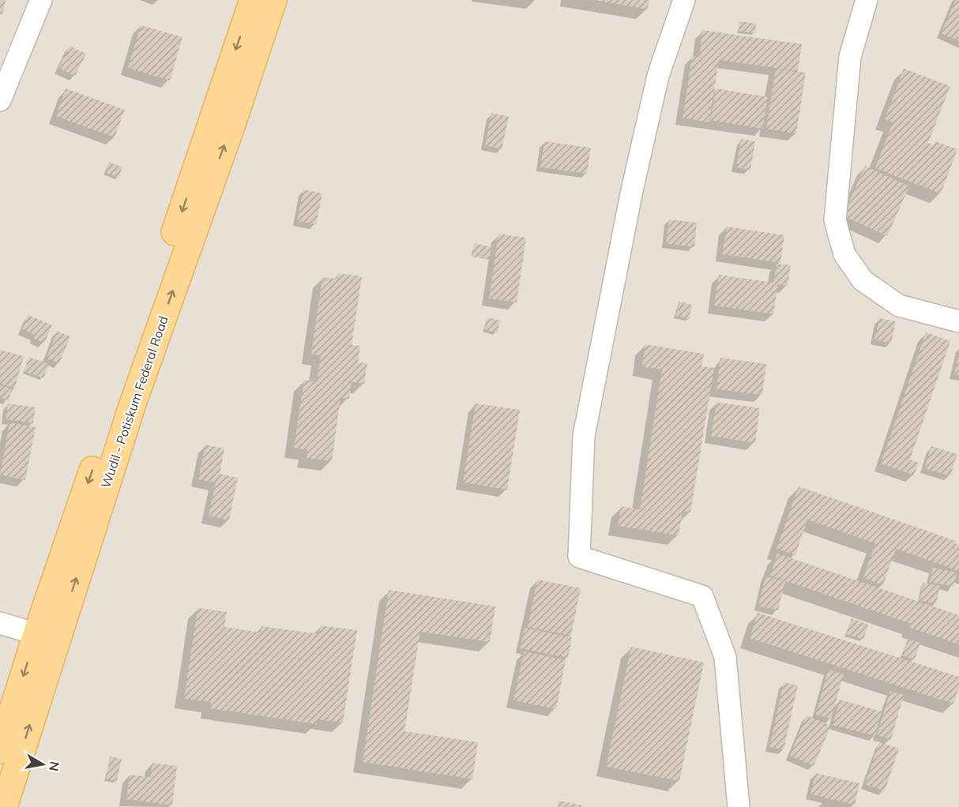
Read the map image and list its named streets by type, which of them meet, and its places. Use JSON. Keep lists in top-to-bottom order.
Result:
{
  "streets": {
    "main road": ["Wudil - Potiskum Federal Road"]
  },
  "north": "right"
}
